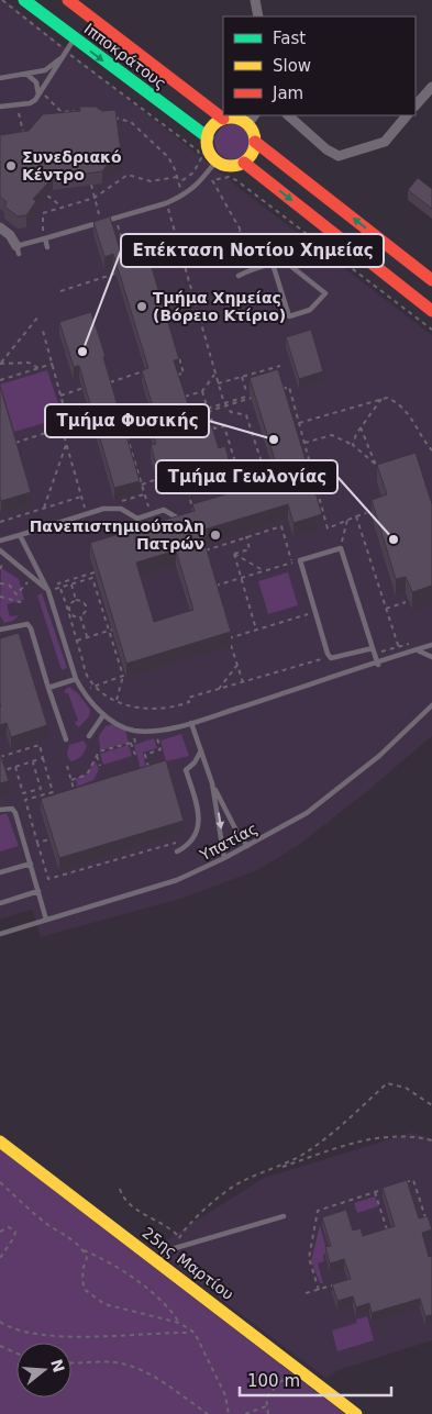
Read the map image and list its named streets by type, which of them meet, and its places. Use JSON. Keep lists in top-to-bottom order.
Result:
{
  "streets": {
    "street": ["Ιπποκράτους", "25ης Μαρτίου"],
    "lane": ["Υπατίας"]
  },
  "places": [
    "Συνεδριακό Κέντρο",
    "Τμήμα Xημείας (Βόρειο Κτίριο)",
    "Επέκταση Νοτίου Χημείας",
    "Τμήμα Φυσικής",
    "Πανεπιστημιούπολη Πατρών",
    "Τμήμα Γεωλογίας"
  ],
  "legend": ["Fast", "Slow", "Jam"],
  "scale_bar": "100 m",
  "north": "right"
}
